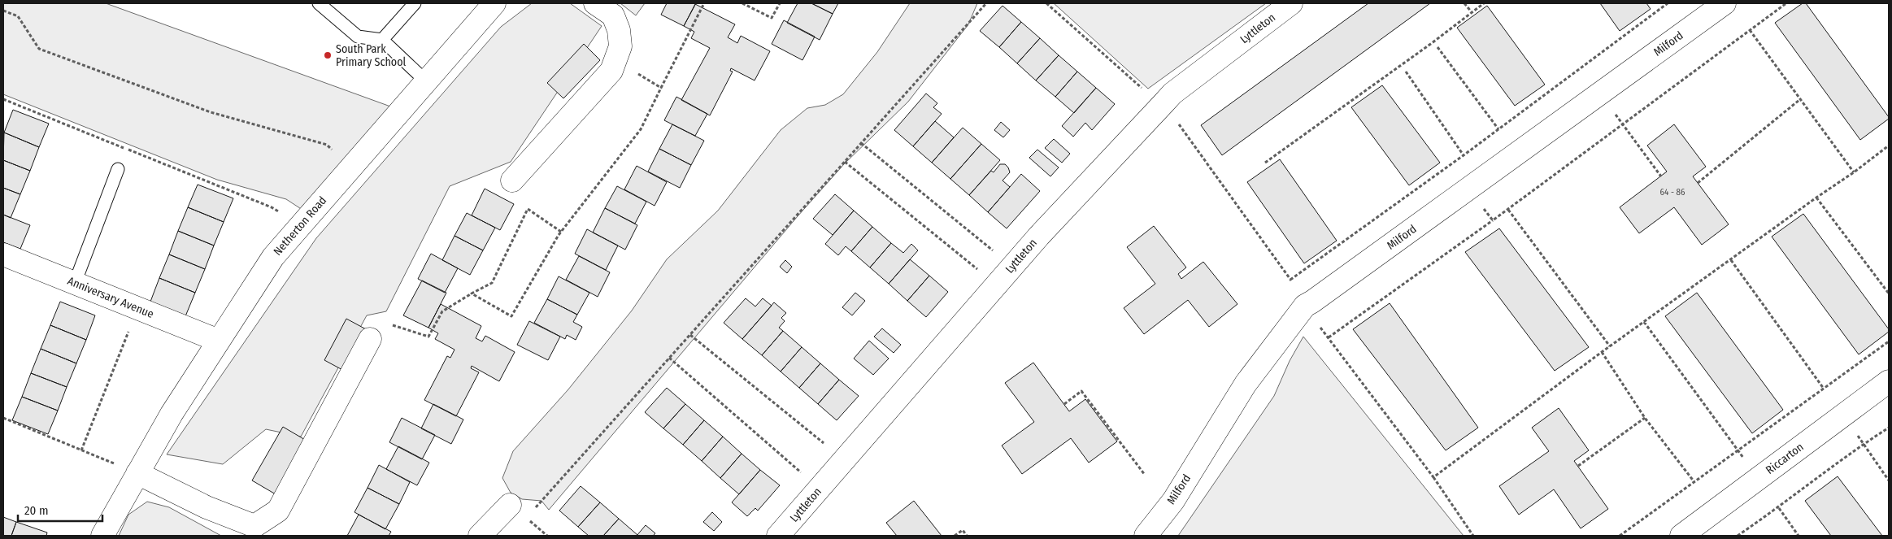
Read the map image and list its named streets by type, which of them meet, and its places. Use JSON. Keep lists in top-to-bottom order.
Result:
{
  "streets": {
    "street": [
      "Lyttleton",
      "Milford",
      "Netherton Road",
      "Anniversary Avenue",
      "Riccarton"
    ]
  },
  "crossings": [
    ["Netherton Road", "Anniversary Avenue"]
  ],
  "places": ["South Park Primary School"],
  "house_numbers": ["64 - 86"],
  "scale_bar": "20 m"
}
